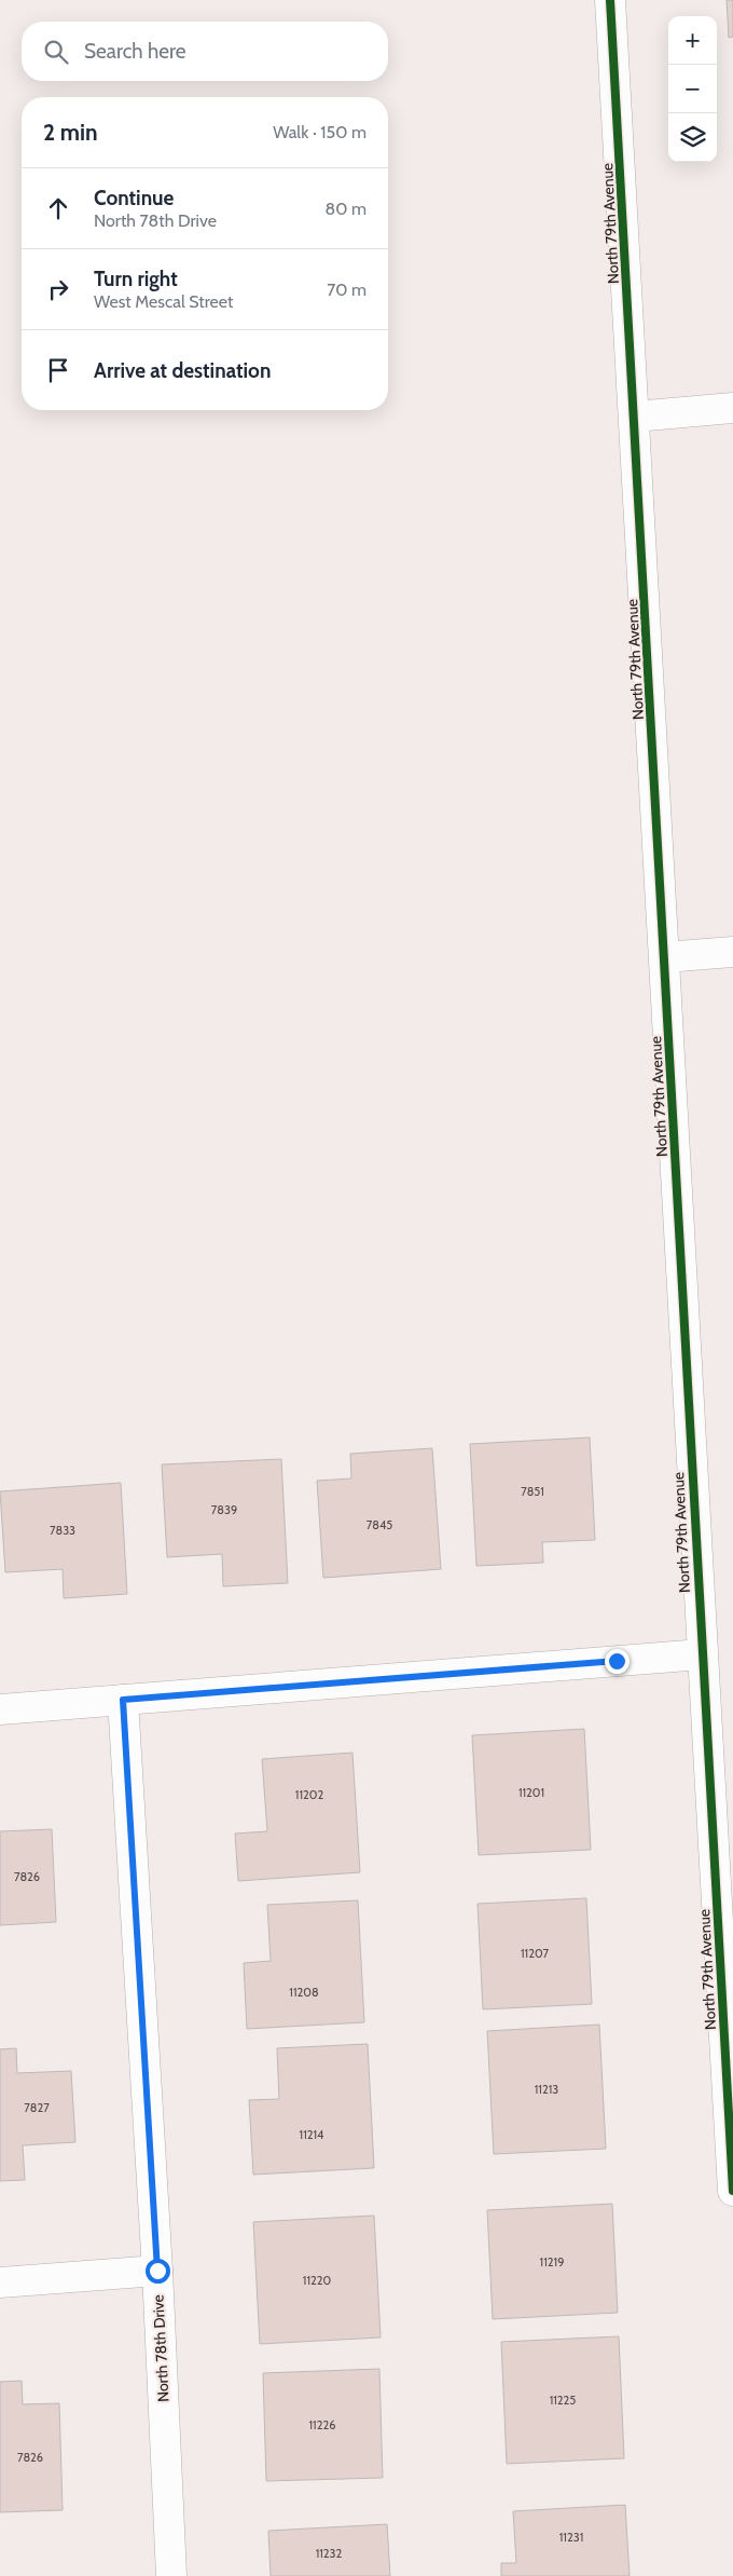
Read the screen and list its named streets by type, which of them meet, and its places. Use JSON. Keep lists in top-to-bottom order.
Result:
{
  "streets": {
    "street": ["North 79th Avenue", "North 78th Drive"]
  },
  "house_numbers": [
    "7851",
    "7839",
    "7845",
    "7833",
    "11201",
    "11202",
    "7826",
    "11207",
    "11208",
    "11213",
    "7827",
    "11214",
    "11219",
    "11220",
    "11225",
    "11226",
    "7826",
    "11231",
    "11232"
  ],
  "page": {
    "map_buttons": ["+", "−"],
    "search": "Search here",
    "heading": ["2 min", "Walk · 150 m"],
    "list": [
      ["Continue", "North 78th Drive", "80 m"],
      ["Turn right", "West Mescal Street", "70 m"],
      "Arrive at destination"
    ]
  }
}
